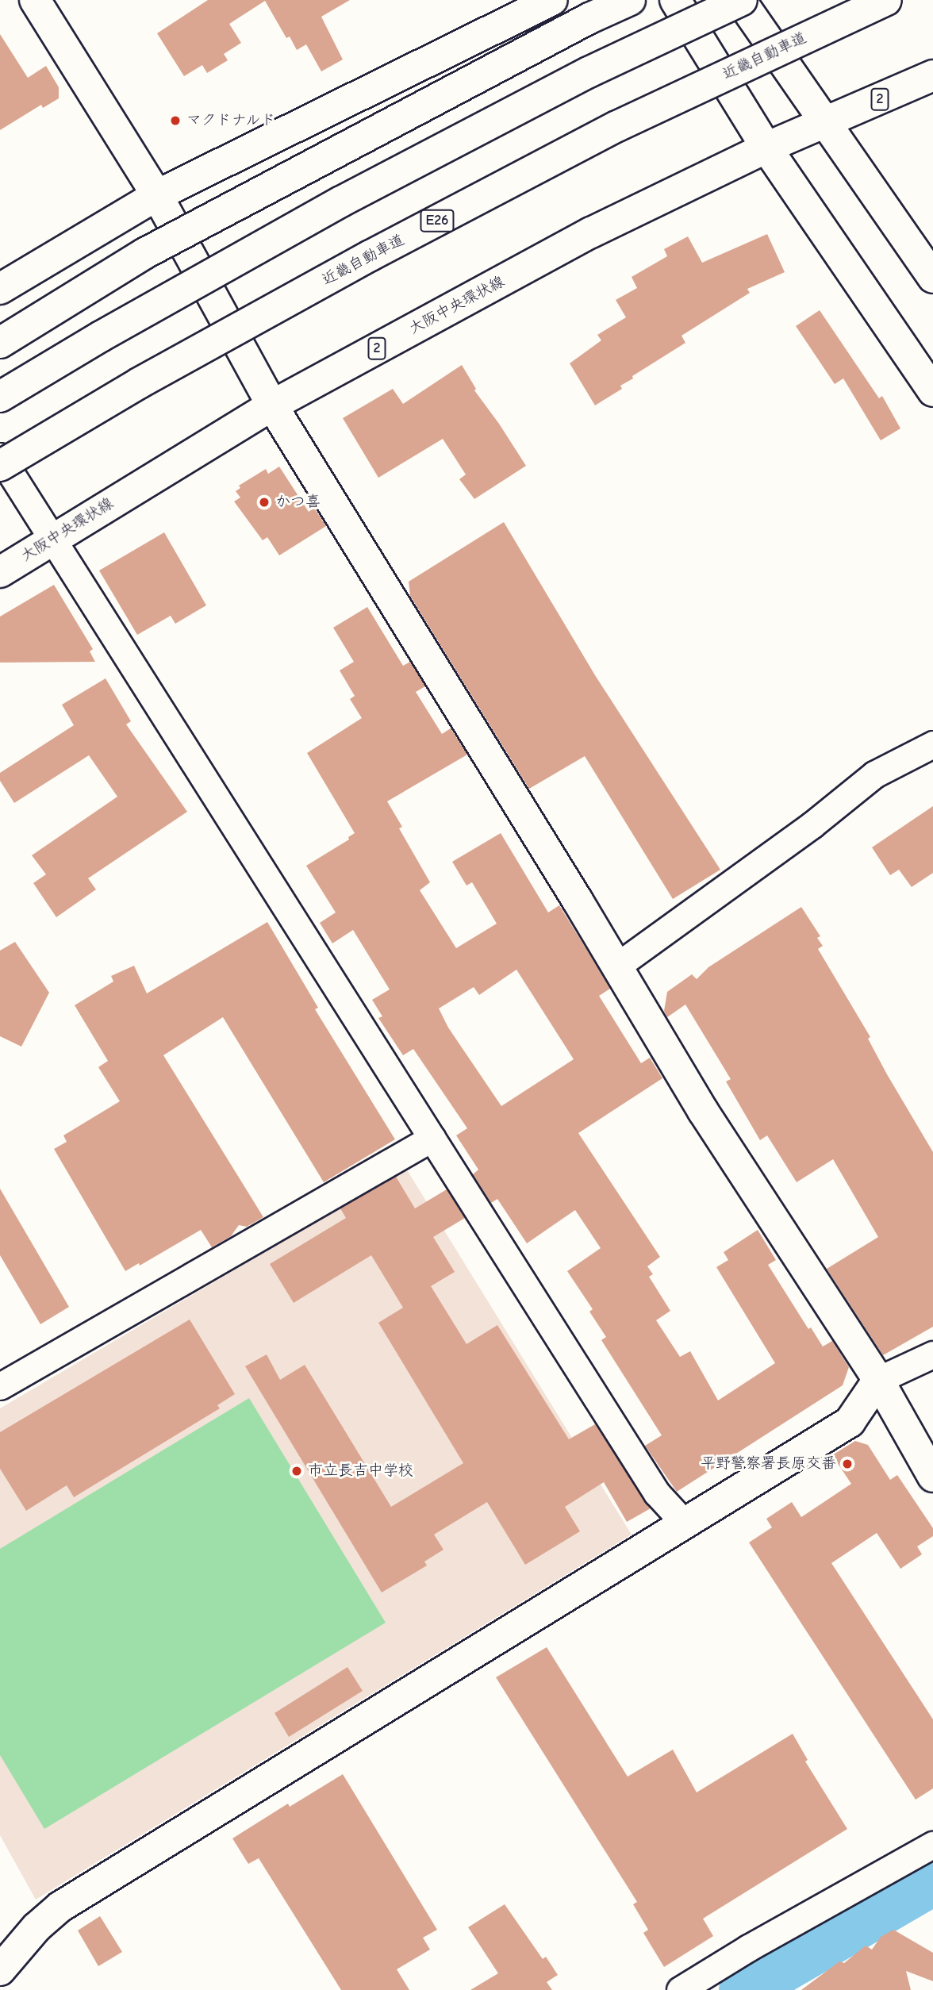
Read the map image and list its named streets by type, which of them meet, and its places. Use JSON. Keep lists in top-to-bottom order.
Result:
{
  "streets": {
    "main road": [
      "近畿自動車道",
      "2",
      "E26",
      "大阪中央環状線"
    ]
  },
  "places": [
    "マクドナルド",
    "かつ喜",
    "平野警察署長原交番",
    "市立長吉中学校"
  ]
}
